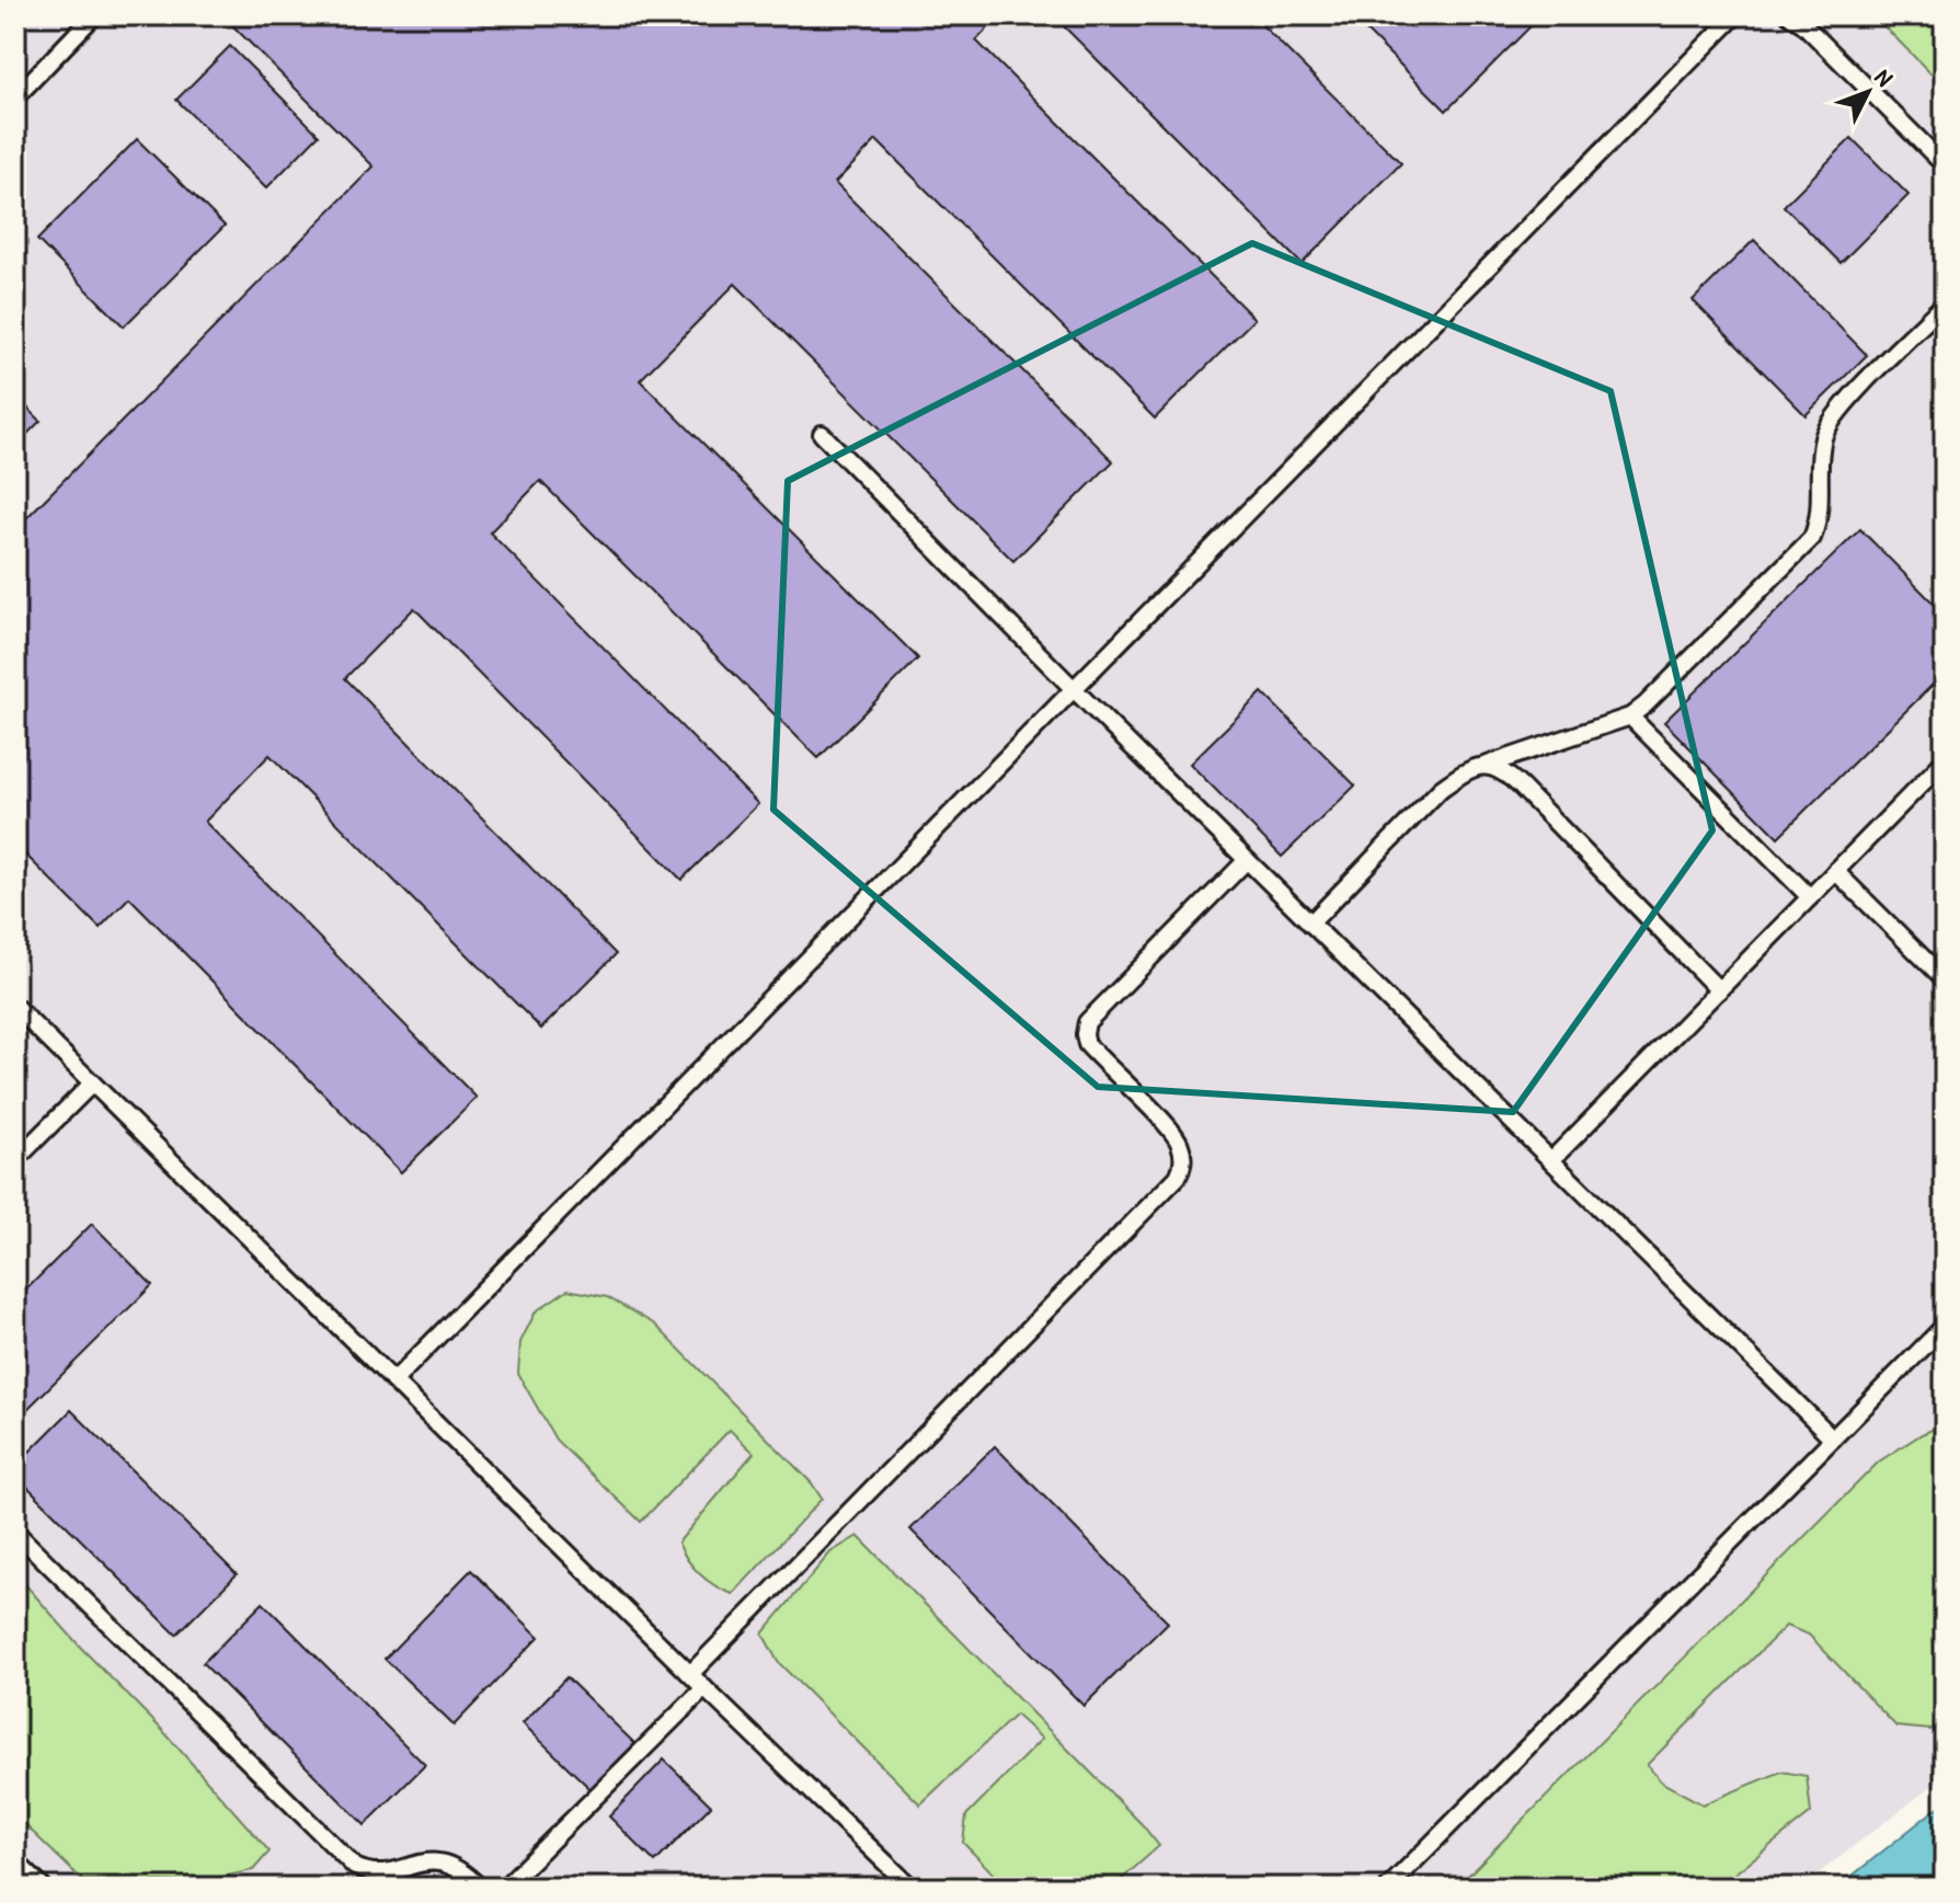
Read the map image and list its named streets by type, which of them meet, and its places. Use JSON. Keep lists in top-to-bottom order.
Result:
{
  "north": "top right"
}
